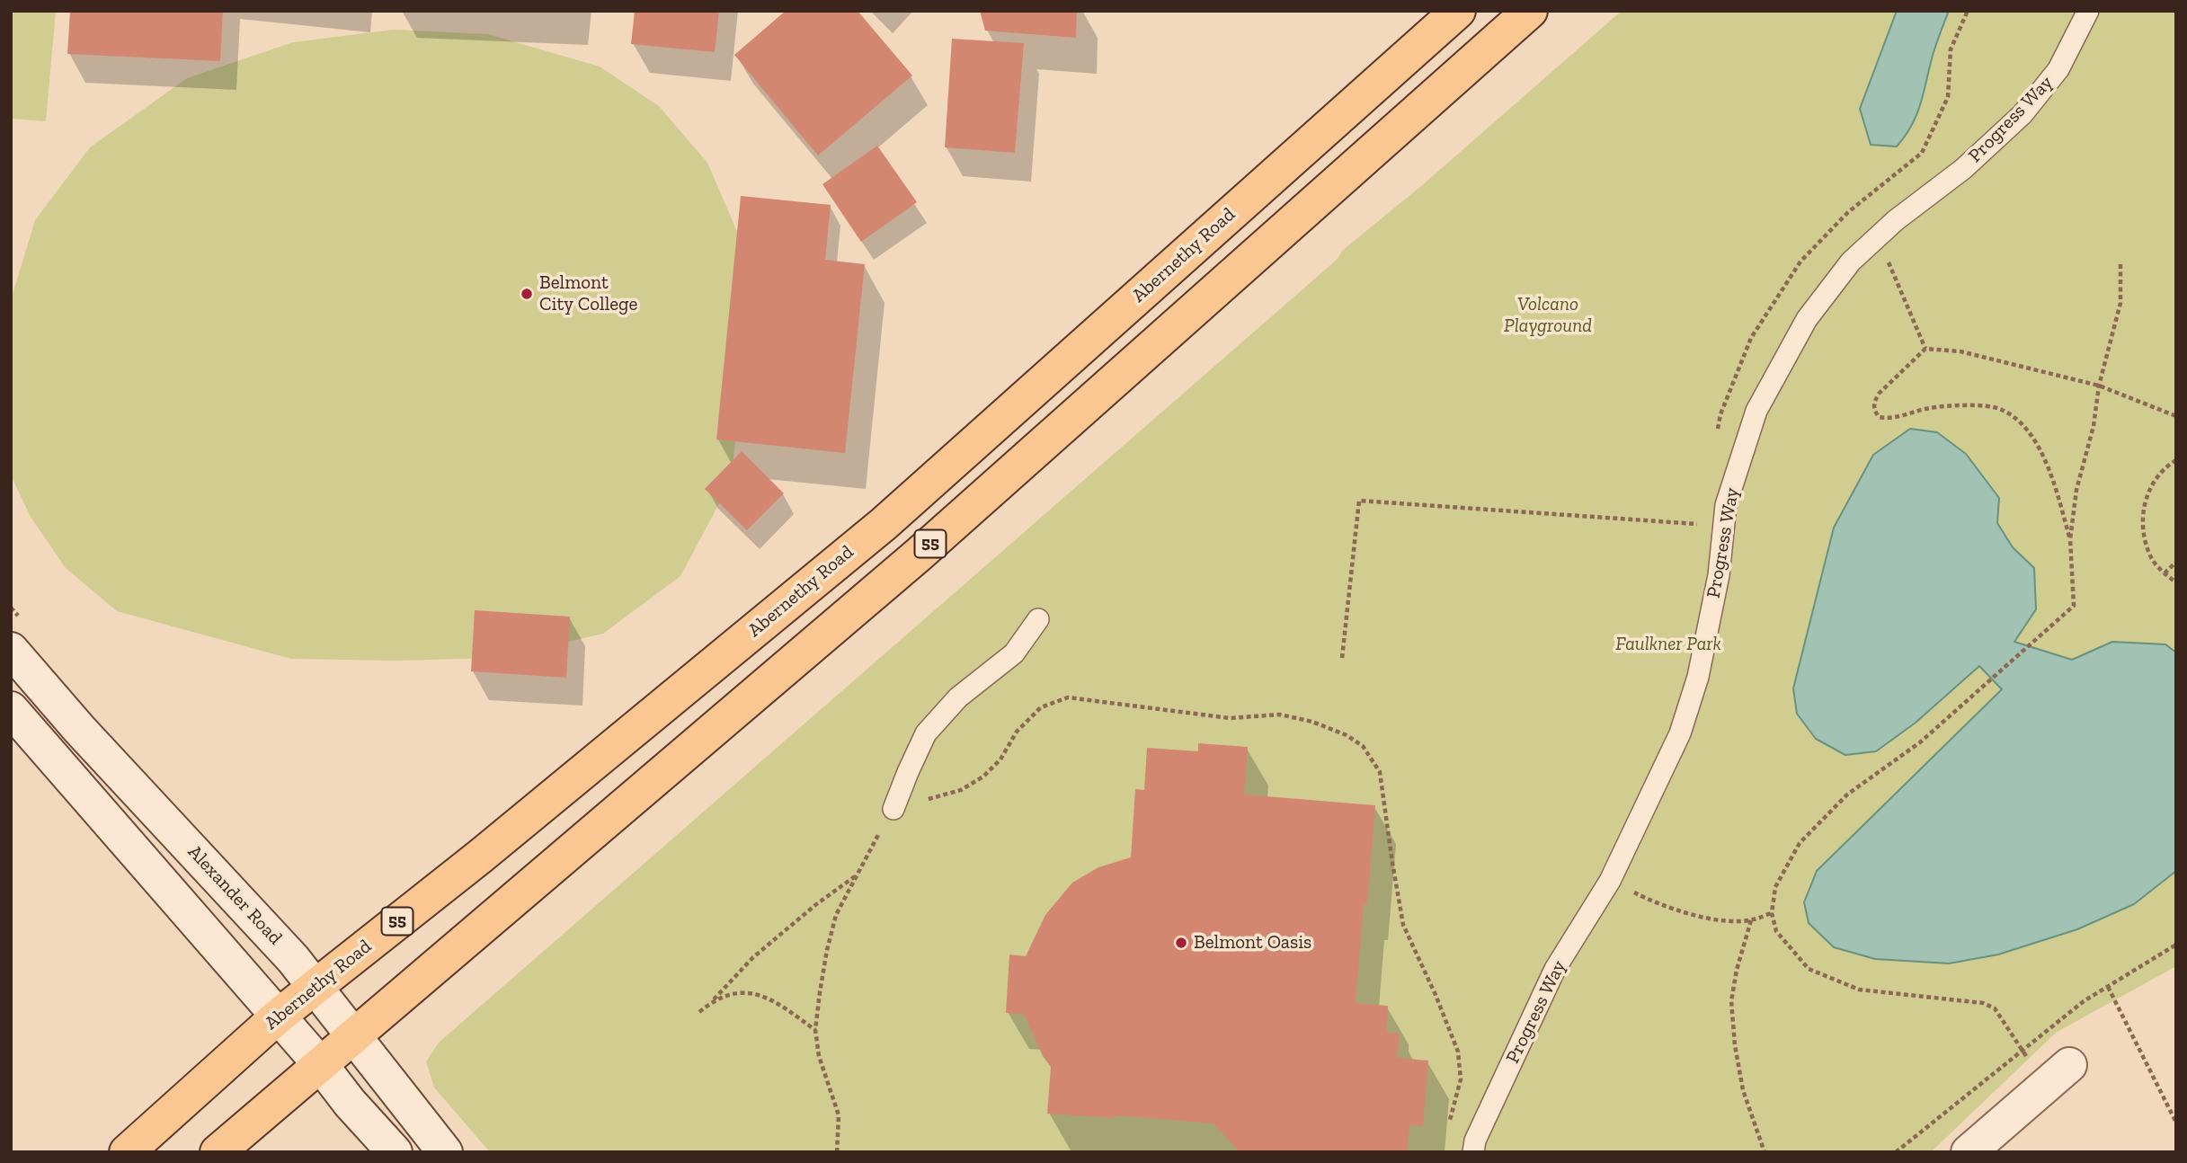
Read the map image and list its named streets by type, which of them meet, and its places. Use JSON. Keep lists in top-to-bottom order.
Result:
{
  "streets": {
    "main road": ["Abernethy Road", "55", "Alexander Road"],
    "lane": ["Progress Way"]
  },
  "crossings": [
    ["Abernethy Road", "Alexander Road"],
    ["55", "Alexander Road"]
  ],
  "parks": ["Volcano Playground", "Faulkner Park"],
  "places": ["Belmont City College", "Belmont Oasis"]
}
